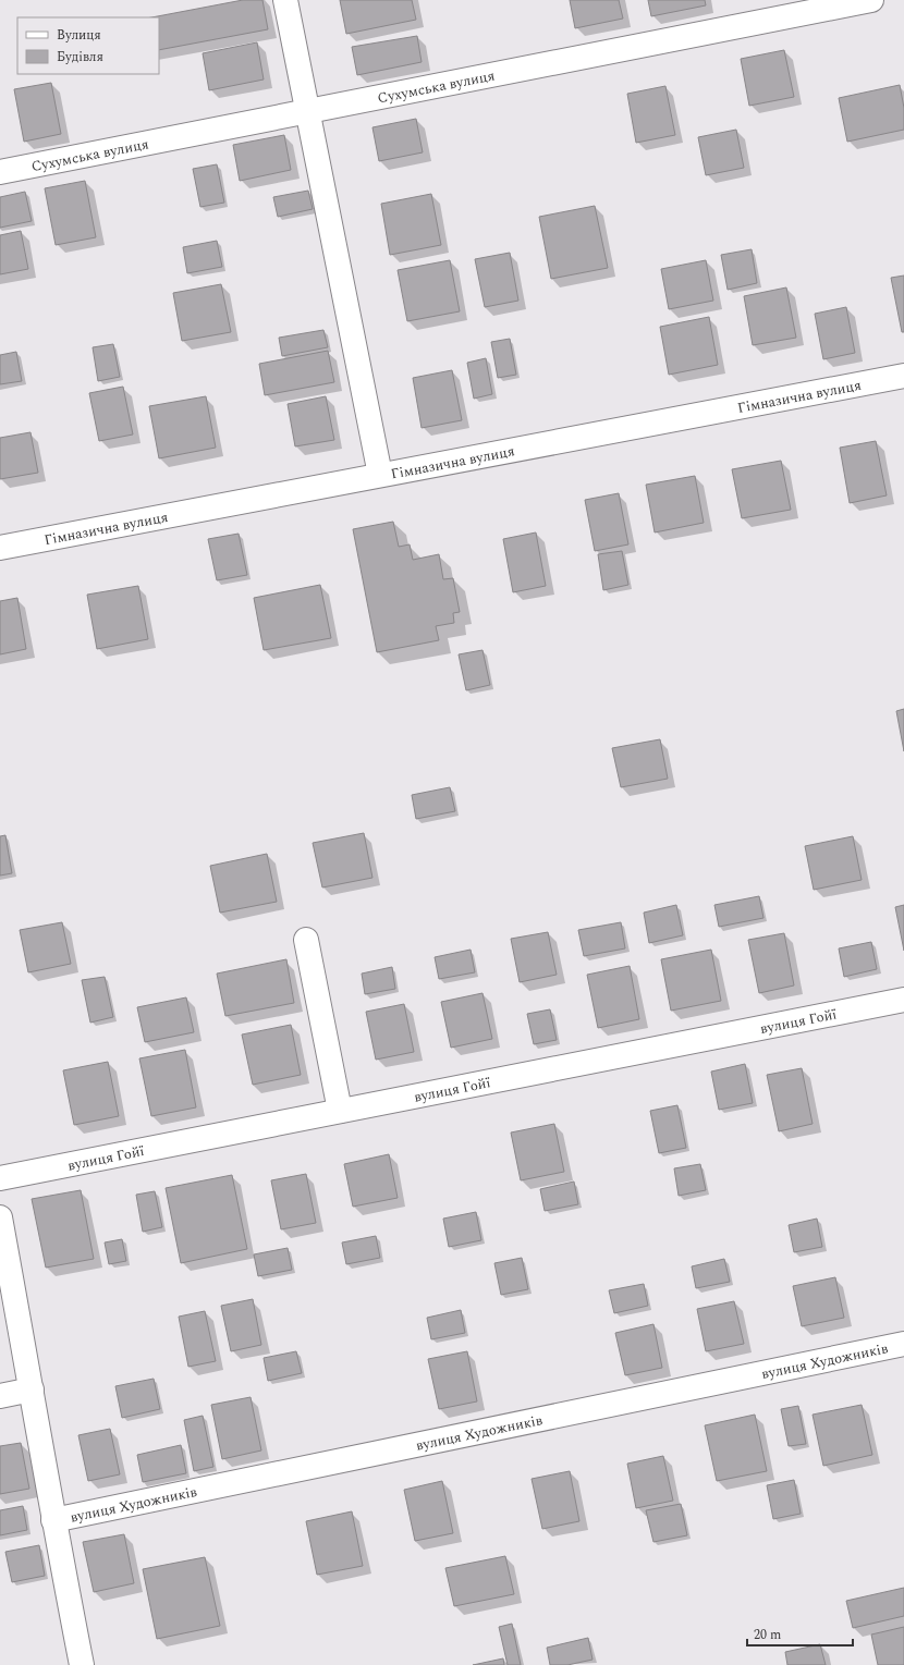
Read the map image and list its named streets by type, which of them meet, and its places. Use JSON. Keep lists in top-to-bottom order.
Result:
{
  "streets": {
    "street": [
      "Сухумська вулиця",
      "Гімназична вулиця",
      "вулиця Гойї",
      "вулиця Художників"
    ]
  },
  "legend": ["Вулиця", "Будівля"],
  "scale_bar": "20 m"
}
